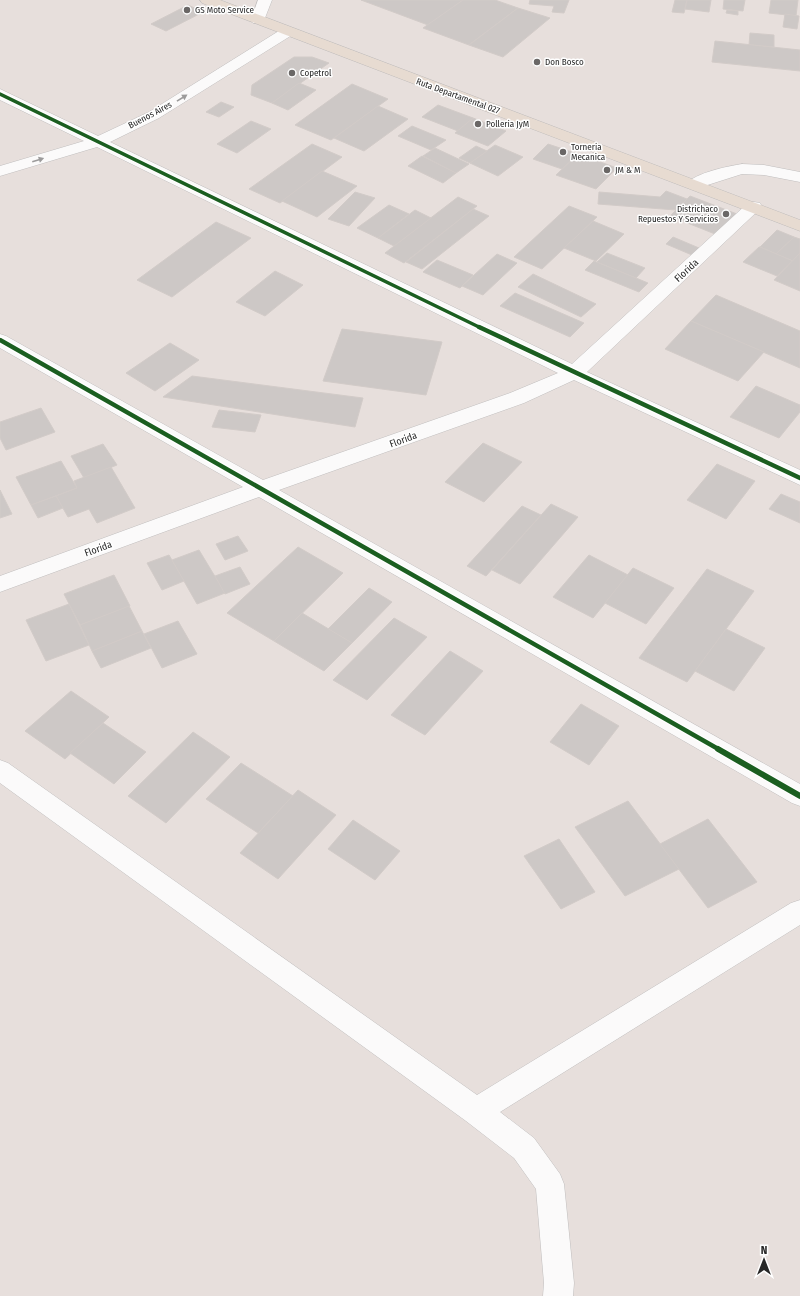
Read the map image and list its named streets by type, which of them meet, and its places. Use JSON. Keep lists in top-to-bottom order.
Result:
{
  "streets": {
    "main road": ["Ruta Departamental 027"],
    "street": ["Buenos Aires", "Florida"]
  },
  "crossings": [
    ["Ruta Departamental 027", "Buenos Aires"],
    ["Ruta Departamental 027", "Florida"]
  ],
  "one_way": ["Buenos Aires"],
  "places": [
    "GS Moto Service",
    "Don Bosco",
    "Copetrol",
    "Polleria JyM",
    "Torneria Mecanica",
    "JM & M",
    "Districhaco Repuestos Y Servicios"
  ],
  "north": "top"
}
